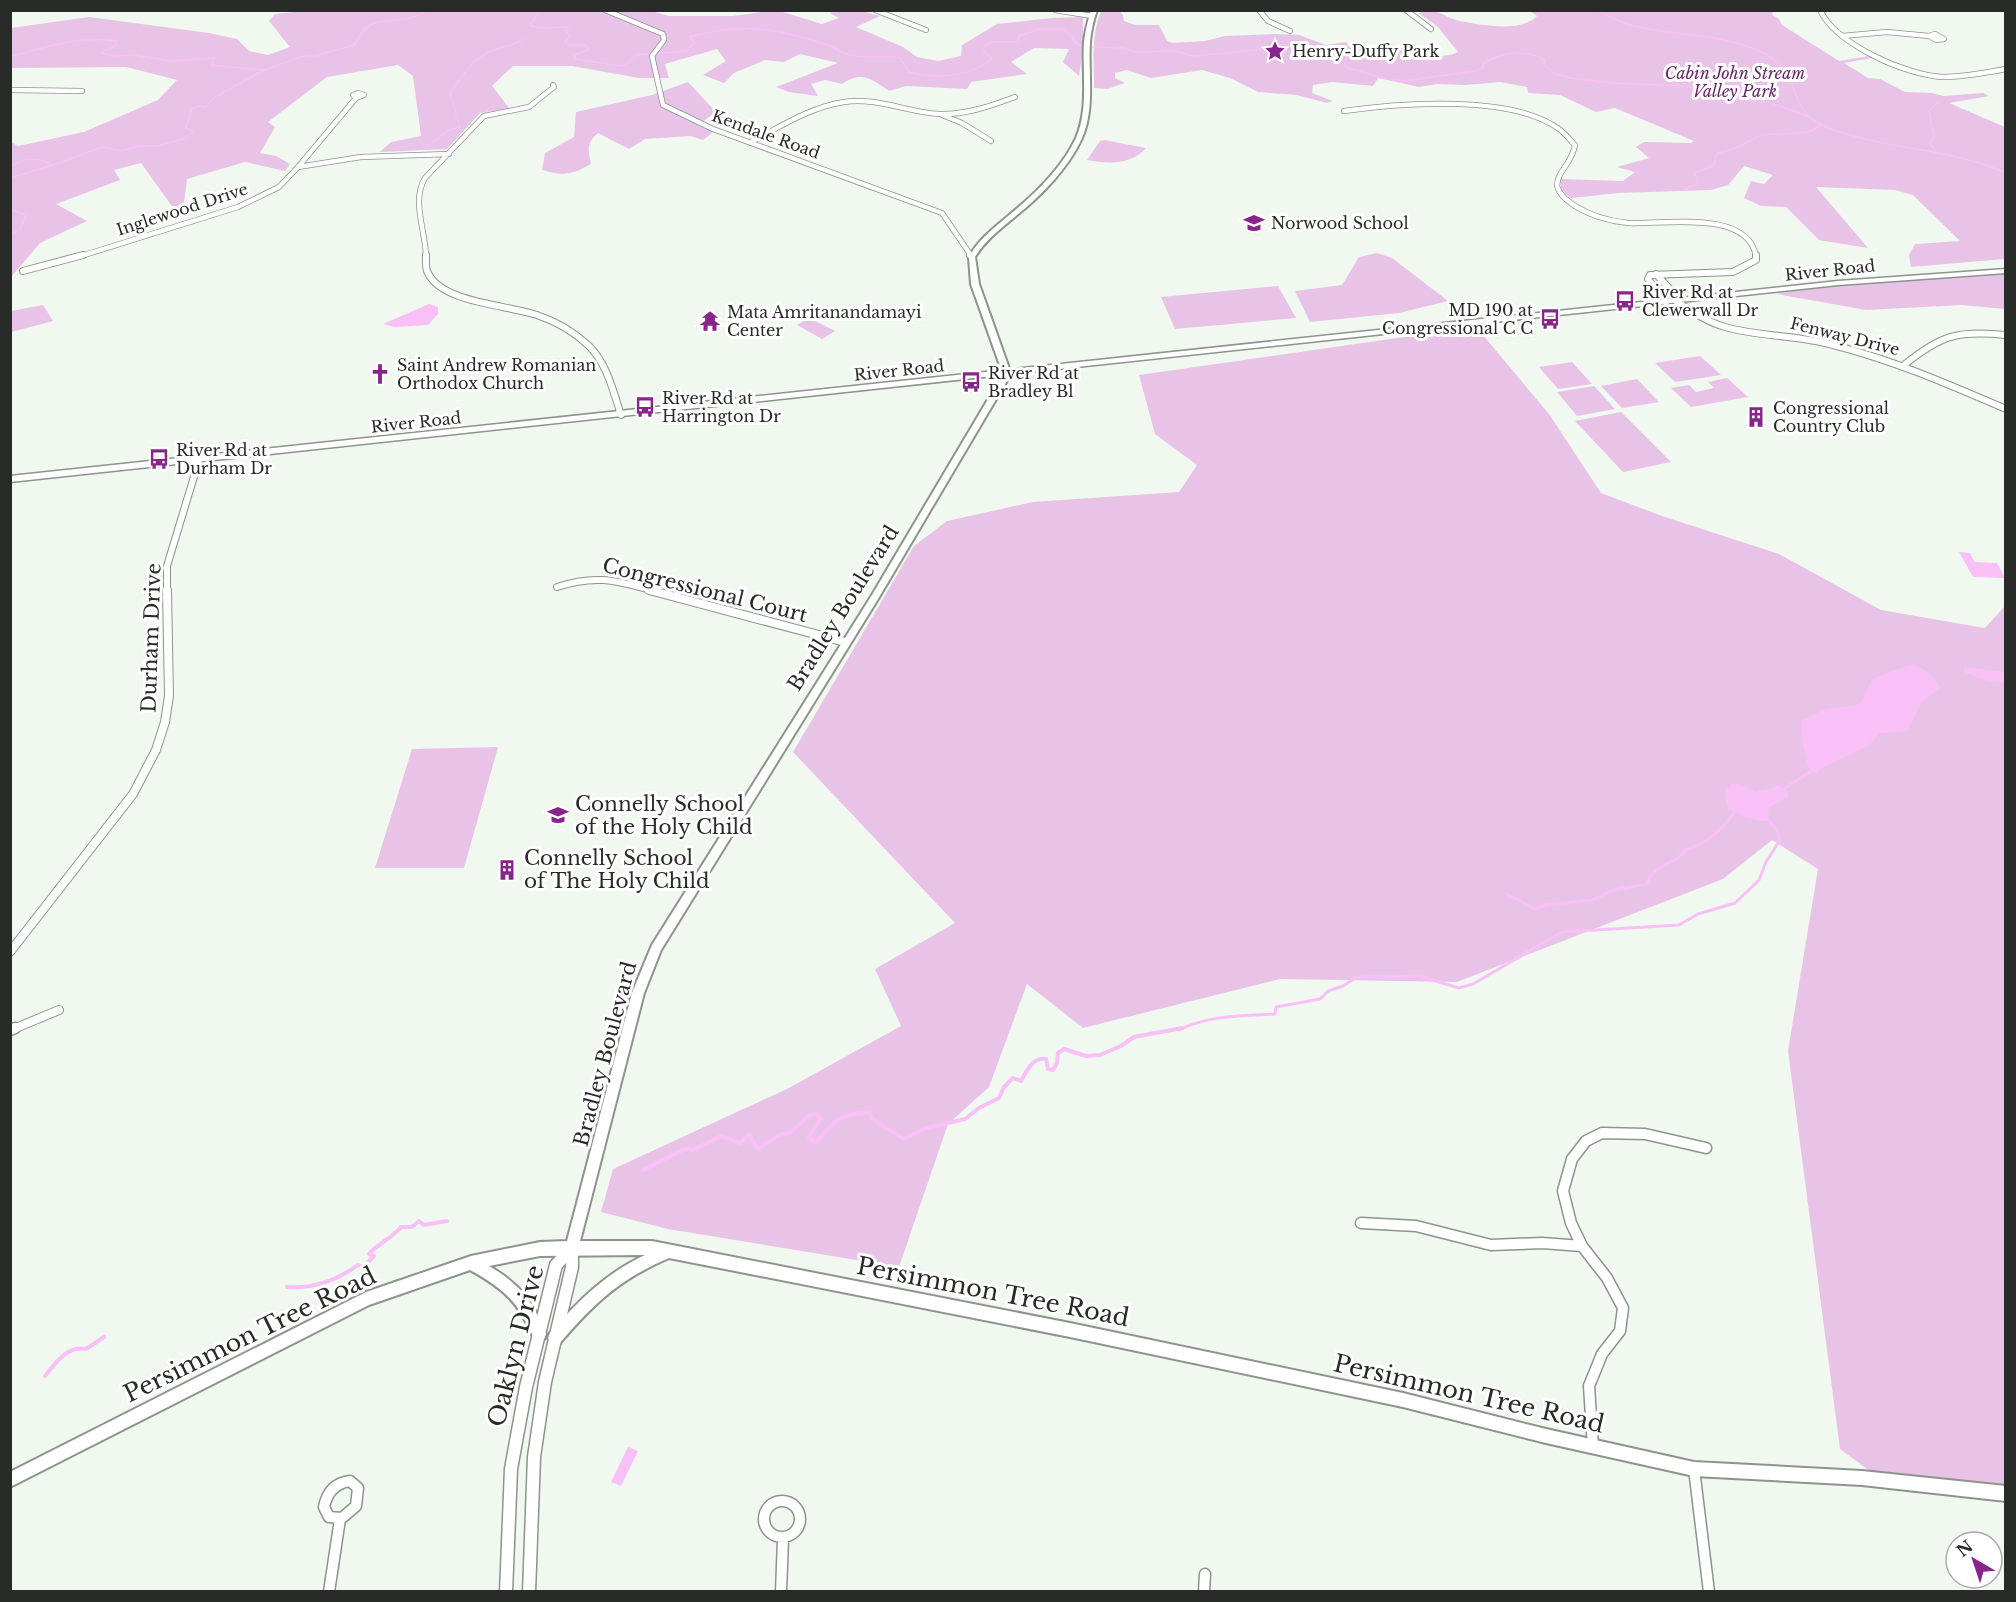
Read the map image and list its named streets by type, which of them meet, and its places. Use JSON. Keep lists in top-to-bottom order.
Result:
{
  "streets": {
    "main road": ["River Road", "Bradley Boulevard", "Persimmon Tree Road"],
    "street": [
      "Kendale Road",
      "Inglewood Drive",
      "Fenway Drive",
      "Congressional Court",
      "Durham Drive",
      "Oaklyn Drive"
    ]
  },
  "crossings": [
    ["River Road", "Fenway Drive"],
    ["River Road", "Bradley Boulevard"],
    ["River Road", "Durham Drive"],
    ["Congressional Court", "Bradley Boulevard"],
    ["Bradley Boulevard", "Persimmon Tree Road"],
    ["Bradley Boulevard", "Oaklyn Drive"],
    ["Persimmon Tree Road", "Oaklyn Drive"]
  ],
  "parks": ["Cabin John Stream Valley Park"],
  "places": {
    "place": ["Henry-Duffy Park"],
    "school or university": ["Norwood School", "Connelly School of the Holy Child"],
    "bus stop": [
      "River Rd at Clewerwall Dr",
      "MD 190 at Congressional C C",
      "River Rd at Bradley Bl",
      "River Rd at Harrington Dr",
      "River Rd at Durham Dr"
    ],
    "temple": ["Mata Amritanandamayi Center"],
    "church": ["Saint Andrew Romanian Orthodox Church"],
    "building": ["Congressional Country Club", "Connelly School of The Holy Child"]
  },
  "north": "top left"
}
